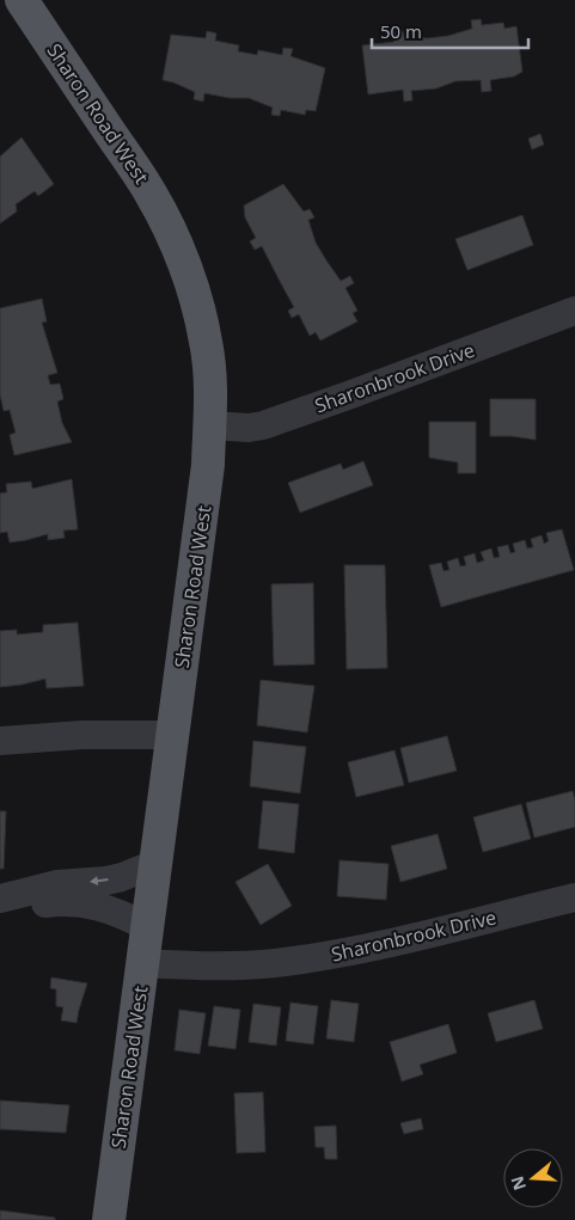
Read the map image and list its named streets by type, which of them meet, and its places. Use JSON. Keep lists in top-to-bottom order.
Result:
{
  "streets": {
    "main road": ["Sharon Road West"],
    "street": ["Sharonbrook Drive"]
  },
  "crossings": [
    ["Sharon Road West", "Sharonbrook Drive"]
  ],
  "scale_bar": "50 m",
  "north": "left"
}
